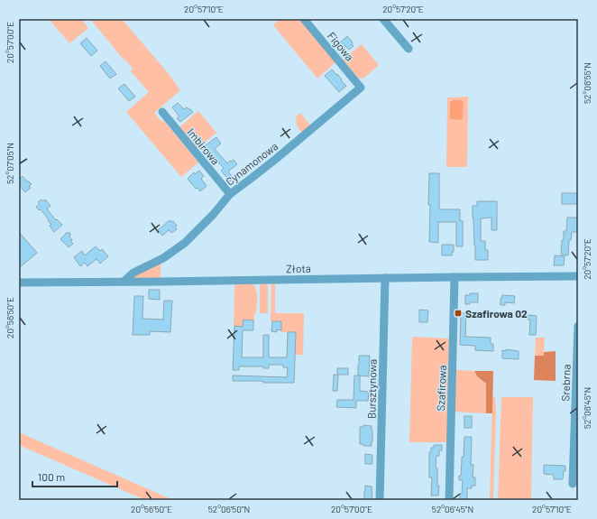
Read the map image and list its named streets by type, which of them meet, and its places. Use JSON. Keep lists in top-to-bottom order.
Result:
{
  "streets": {
    "street": [
      "Figowa",
      "Imbirowa",
      "Cynamonowa",
      "Złota",
      "Srebrna",
      "Szafirowa",
      "Bursztynowa"
    ]
  },
  "crossings": [
    ["Figowa", "Cynamonowa"],
    ["Imbirowa", "Cynamonowa"],
    ["Cynamonowa", "Złota"],
    ["Złota", "Szafirowa"],
    ["Złota", "Bursztynowa"]
  ],
  "places": {
    "transit": ["Szafirowa 02"]
  },
  "scale_bar": "100 m",
  "coordinates": [
    "20°57'10\"E",
    "20°57'20\"E",
    "20°57'00\"E",
    "52°06'55\"N",
    "52°07'05\"N",
    "20°56'50\"E",
    "52°06'45\"N",
    "52°06'50\"N"
  ]
}
